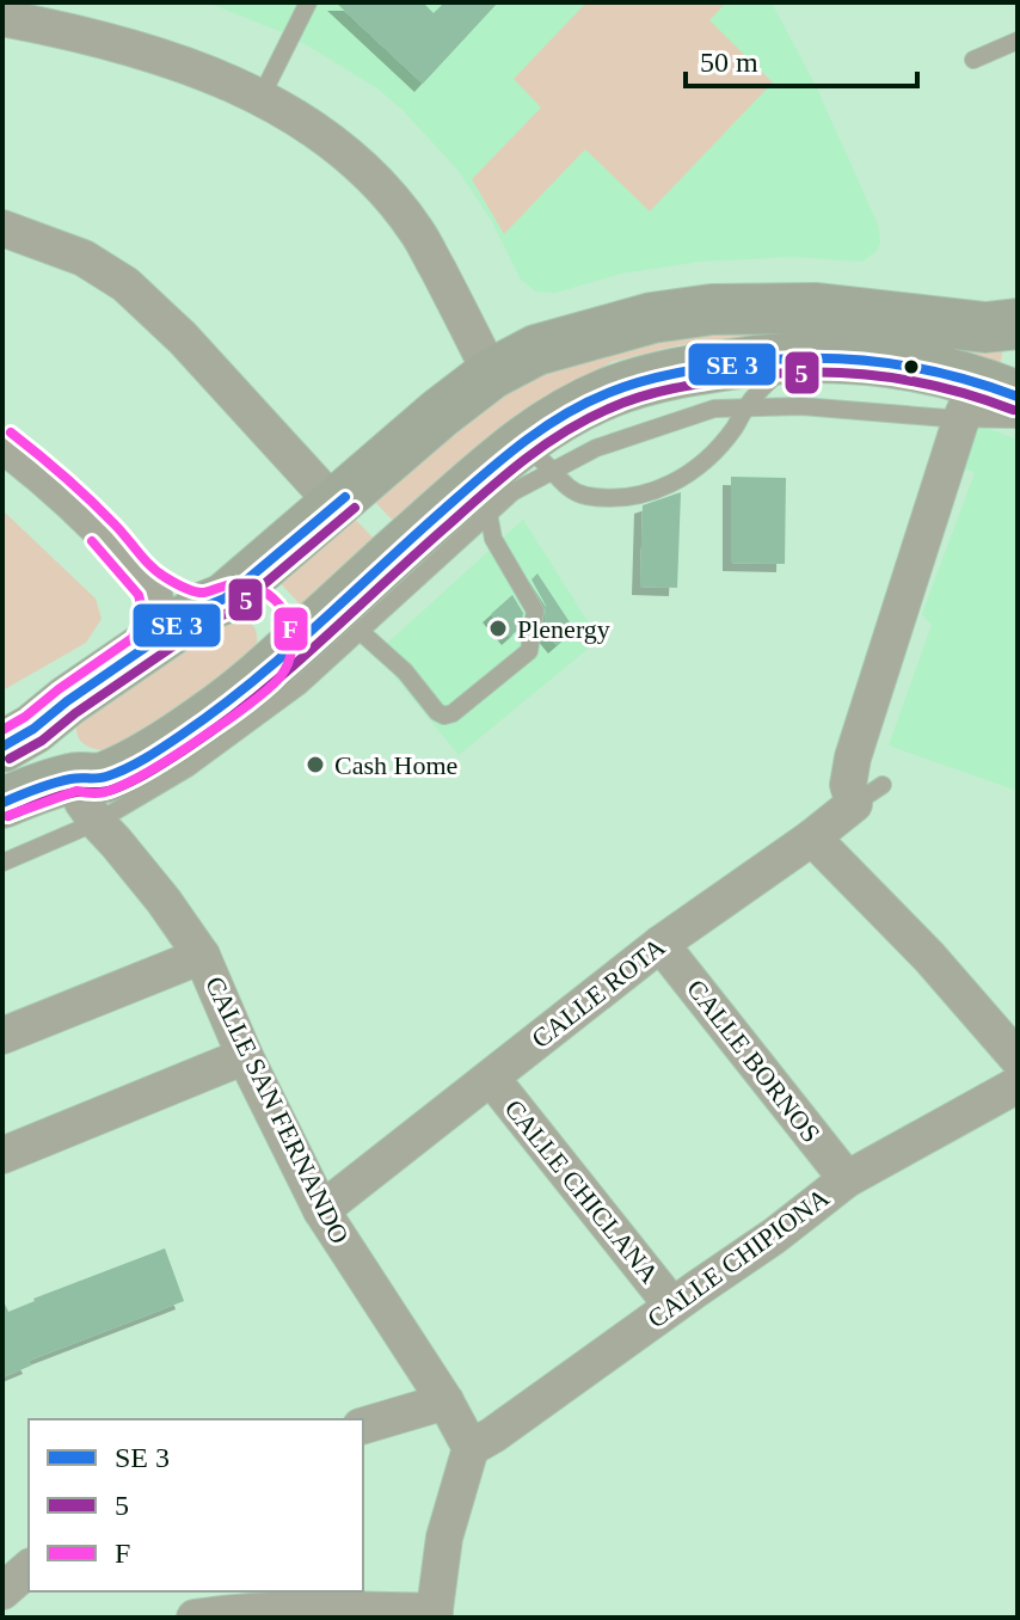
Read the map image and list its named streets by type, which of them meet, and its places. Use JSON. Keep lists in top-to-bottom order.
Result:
{
  "streets": {
    "street": [
      "CALLE ROTA",
      "CALLE BORNOS",
      "CALLE SAN FERNANDO",
      "CALLE CHICLANA",
      "CALLE CHIPIONA"
    ]
  },
  "crossings": [
    ["CALLE ROTA", "CALLE BORNOS"],
    ["CALLE ROTA", "CALLE SAN FERNANDO"],
    ["CALLE ROTA", "CALLE CHICLANA"],
    ["CALLE BORNOS", "CALLE CHIPIONA"],
    ["CALLE SAN FERNANDO", "CALLE CHIPIONA"],
    ["CALLE CHICLANA", "CALLE CHIPIONA"]
  ],
  "places": ["Plenergy", "Cash Home"],
  "lines": ["transit line 5", "transit line F"],
  "legend": ["SE 3", "5", "F"],
  "scale_bar": "50 m"
}
